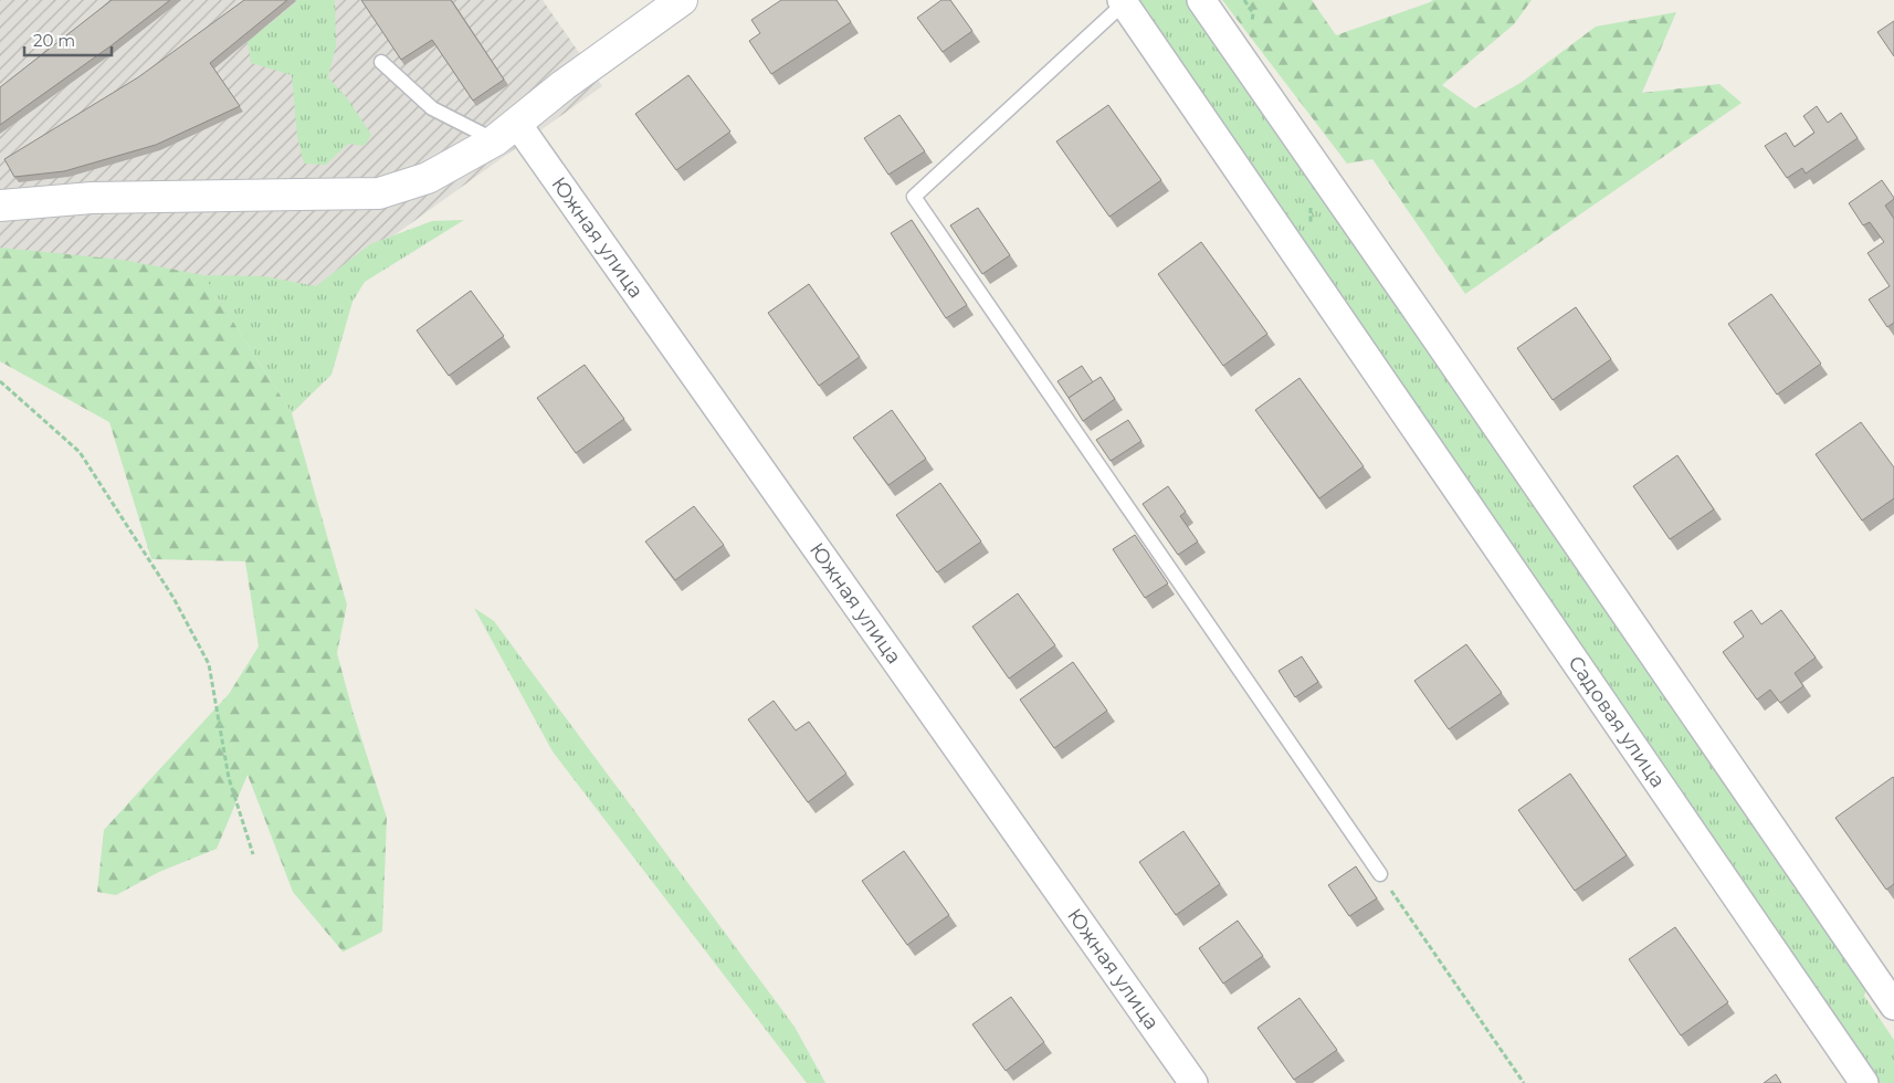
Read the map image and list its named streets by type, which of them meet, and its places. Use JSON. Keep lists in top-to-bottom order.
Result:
{
  "streets": {
    "street": ["Южная улица", "Садовая улица"]
  },
  "scale_bar": "20 m"
}
